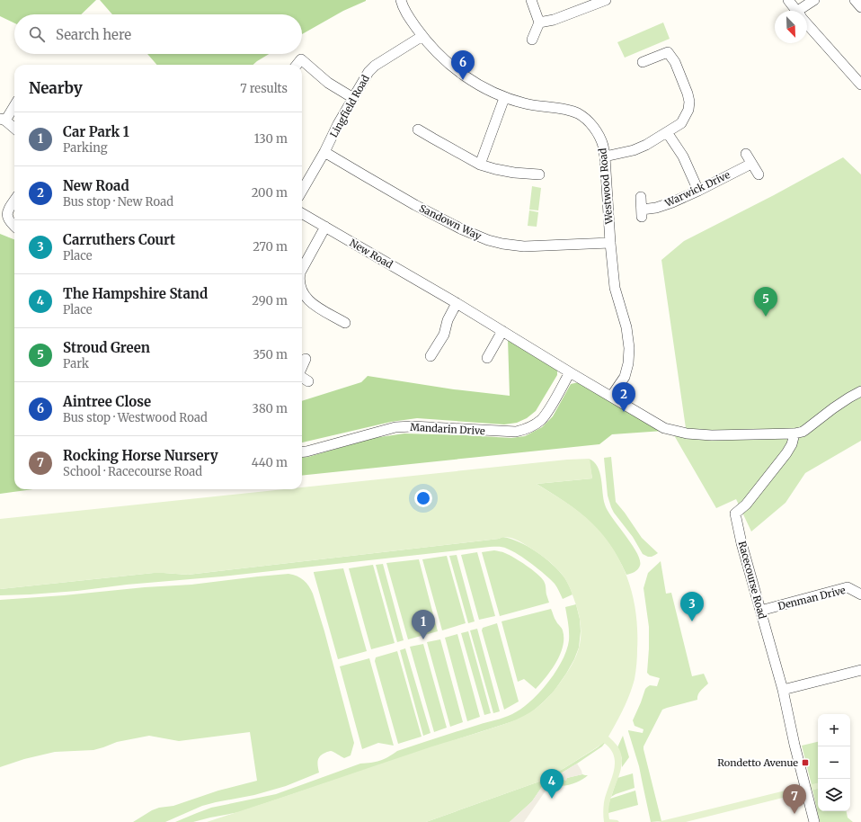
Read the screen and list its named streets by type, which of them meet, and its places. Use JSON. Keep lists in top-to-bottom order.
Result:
{
  "streets": {
    "street": [
      "Lingfield Road",
      "Westwood Road",
      "Warwick Drive",
      "Sandown Way",
      "New Road",
      "Mandarin Drive",
      "Racecourse Road",
      "Denman Drive"
    ]
  },
  "crossings": [
    ["Lingfield Road", "Westwood Road"],
    ["Lingfield Road", "Sandown Way"],
    ["Westwood Road", "Sandown Way"],
    ["Westwood Road", "New Road"],
    ["New Road", "Mandarin Drive"],
    ["New Road", "Racecourse Road"],
    ["Racecourse Road", "Denman Drive"]
  ],
  "places": {
    "transit": ["Rondetto Avenue"]
  },
  "north": "bottom right",
  "page": {
    "search": "Search here",
    "pins": [
      "6",
      "5",
      "2",
      "3",
      "1",
      "4",
      "7"
    ],
    "heading": ["Nearby", "7 results"],
    "list": [
      {
        "mark": "1",
        "name": "Car Park 1",
        "note": "Parking",
        "value": "130 m"
      },
      {
        "mark": "2",
        "name": "New Road",
        "note": "Bus stop · New Road",
        "value": "200 m"
      },
      {
        "mark": "3",
        "name": "Carruthers Court",
        "note": "Place",
        "value": "270 m"
      },
      {
        "mark": "4",
        "name": "The Hampshire Stand",
        "note": "Place",
        "value": "290 m"
      },
      {
        "mark": "5",
        "name": "Stroud Green",
        "note": "Park",
        "value": "350 m"
      },
      {
        "mark": "6",
        "name": "Aintree Close",
        "note": "Bus stop · Westwood Road",
        "value": "380 m"
      },
      {
        "mark": "7",
        "name": "Rocking Horse Nursery",
        "note": "School · Racecourse Road",
        "value": "440 m"
      }
    ],
    "map_buttons": ["+", "−"]
  }
}
